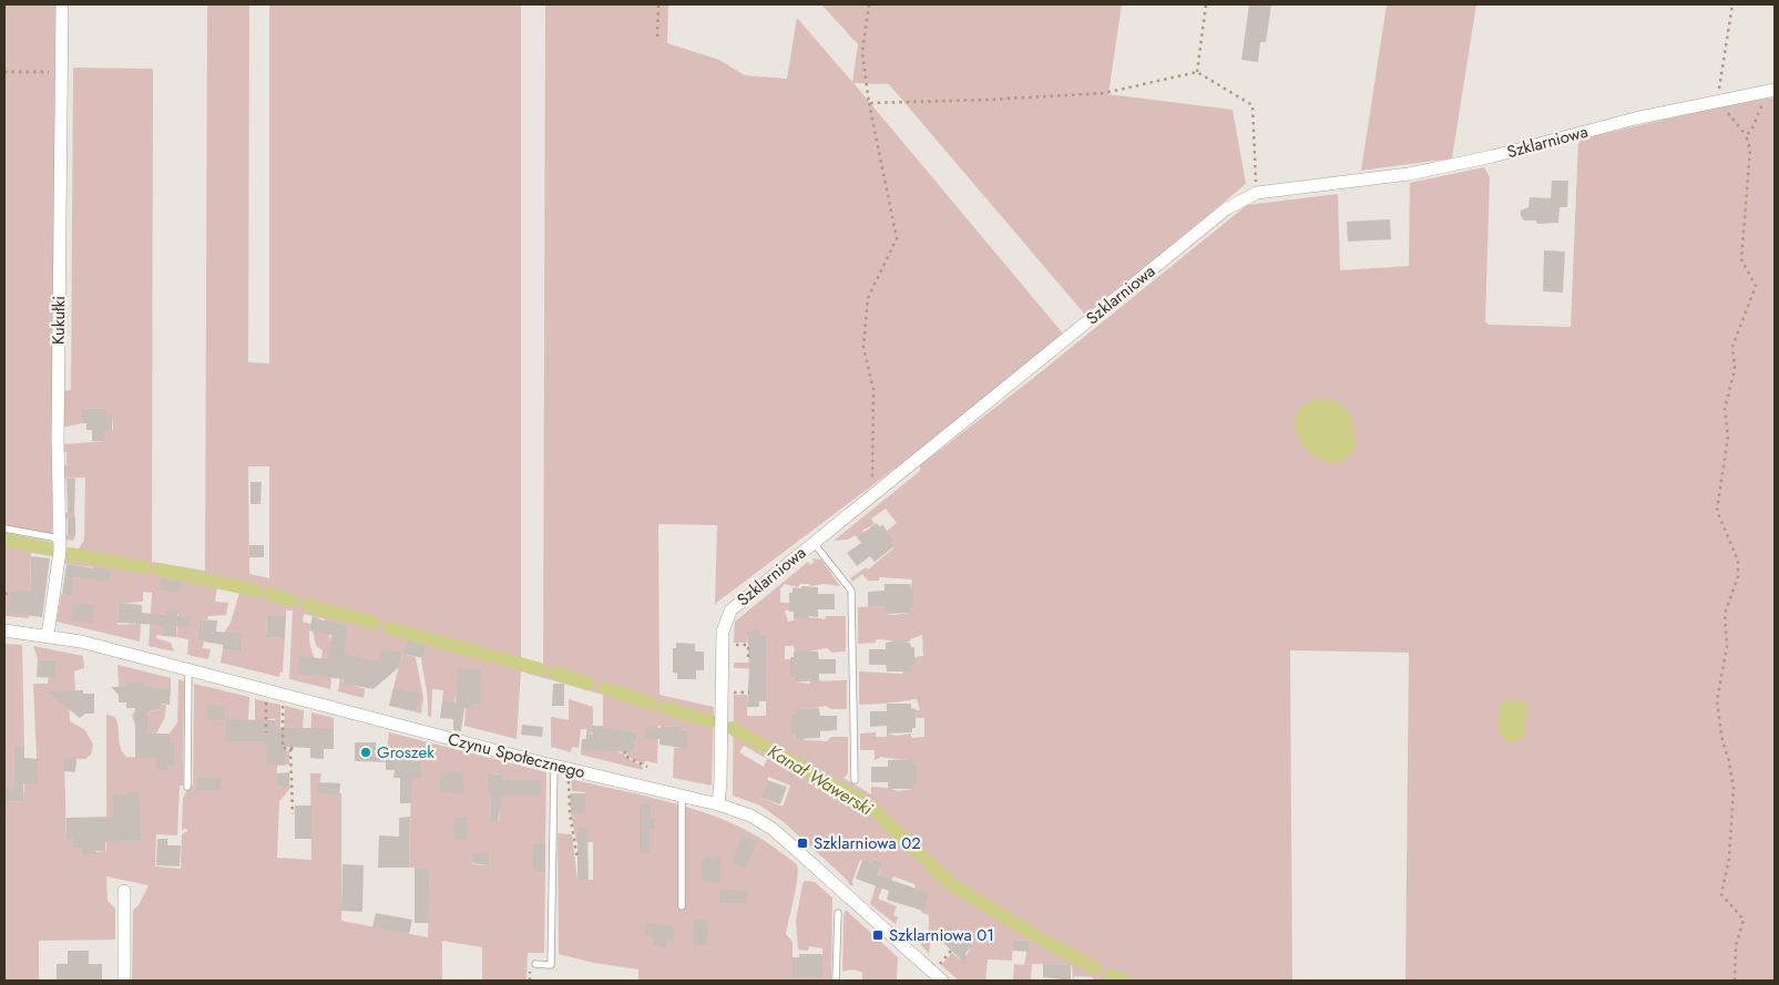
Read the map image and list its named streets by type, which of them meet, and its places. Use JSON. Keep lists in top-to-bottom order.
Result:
{
  "streets": {
    "street": ["Szklarniowa", "Kukułki", "Czynu Społecznego"]
  },
  "crossings": [
    ["Szklarniowa", "Czynu Społecznego"],
    ["Kukułki", "Czynu Społecznego"]
  ],
  "water": ["Kanał Wawerski"],
  "places": {
    "other": ["Groszek"],
    "transit": ["Szklarniowa 02", "Szklarniowa 01"]
  }
}
